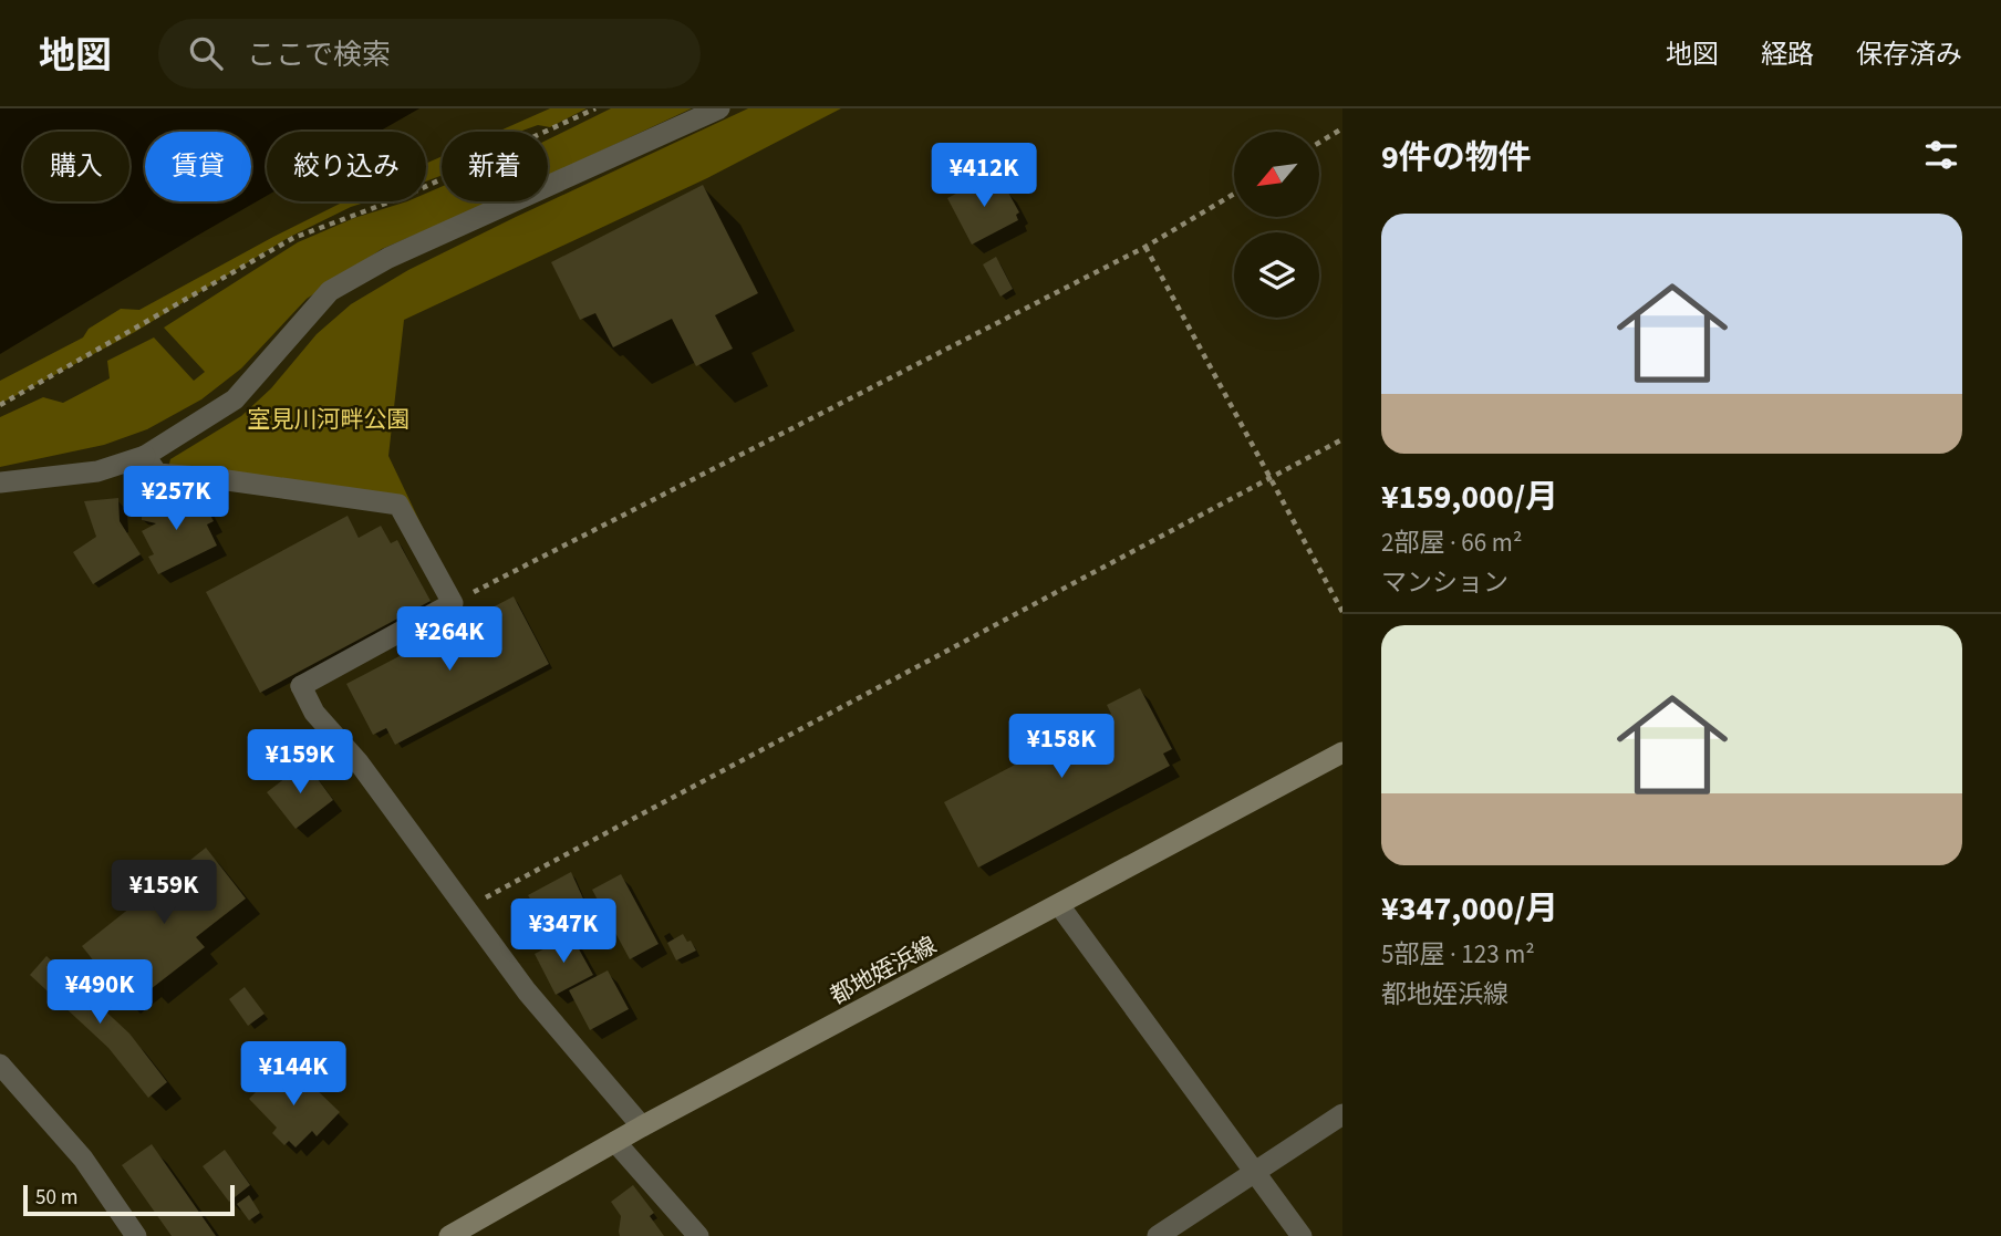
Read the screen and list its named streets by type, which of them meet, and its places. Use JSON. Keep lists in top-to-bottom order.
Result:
{
  "streets": {
    "main road": ["都地姪浜線"]
  },
  "parks": ["室見川河畔公園"],
  "scale_bar": "50 m",
  "north": "bottom left",
  "page": {
    "header": "地図",
    "search": "ここで検索",
    "nav": ["地図", "経路", "保存済み"],
    "heading": "9件の物件",
    "chip": [
      "購入",
      "賃貸",
      "絞り込み",
      "新着"
    ],
    "price": [
      "¥412K",
      "¥257K",
      "¥264K",
      "¥158K",
      "¥159K",
      "¥159K",
      "¥347K",
      "¥490K",
      "¥144K"
    ],
    "list": [
      {
        "name": "¥159,000/月",
        "note": "2部屋 · 66 m² · マンション"
      },
      {
        "name": "¥347,000/月",
        "note": "5部屋 · 123 m² · 都地姪浜線"
      }
    ],
    "scale": "50 m"
  }
}
